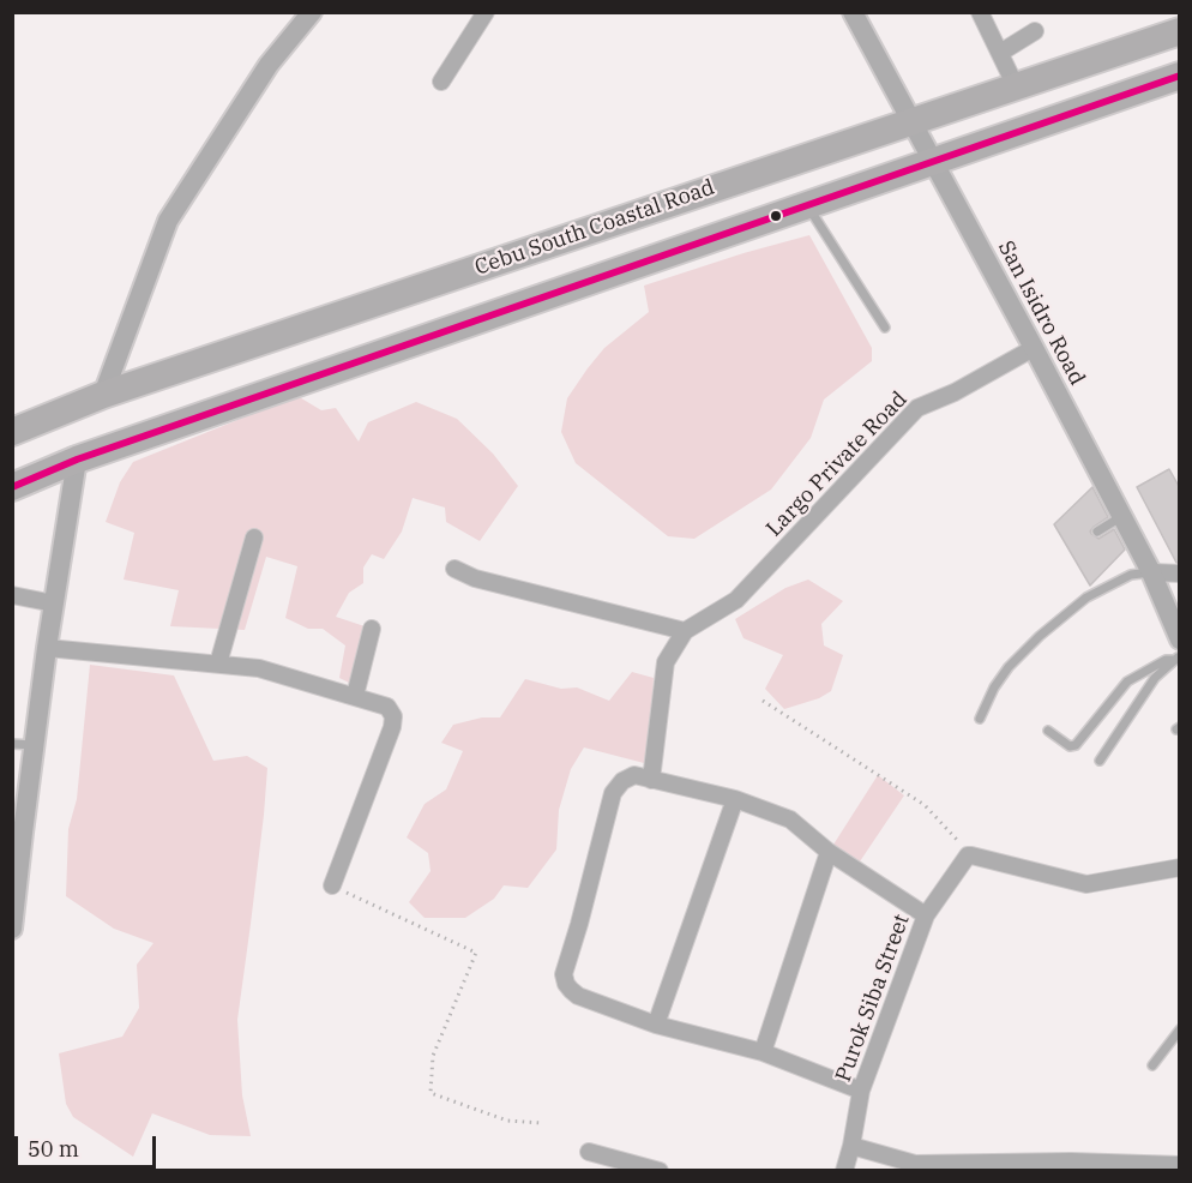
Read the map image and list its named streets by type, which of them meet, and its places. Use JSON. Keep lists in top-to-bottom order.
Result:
{
  "streets": {
    "highway": ["Cebu South Coastal Road"],
    "street": ["San Isidro Road", "Largo Private Road", "Purok Siba Street"]
  },
  "crossings": [
    ["Cebu South Coastal Road", "San Isidro Road"],
    ["San Isidro Road", "Largo Private Road"]
  ],
  "scale_bar": "50 m"
}
